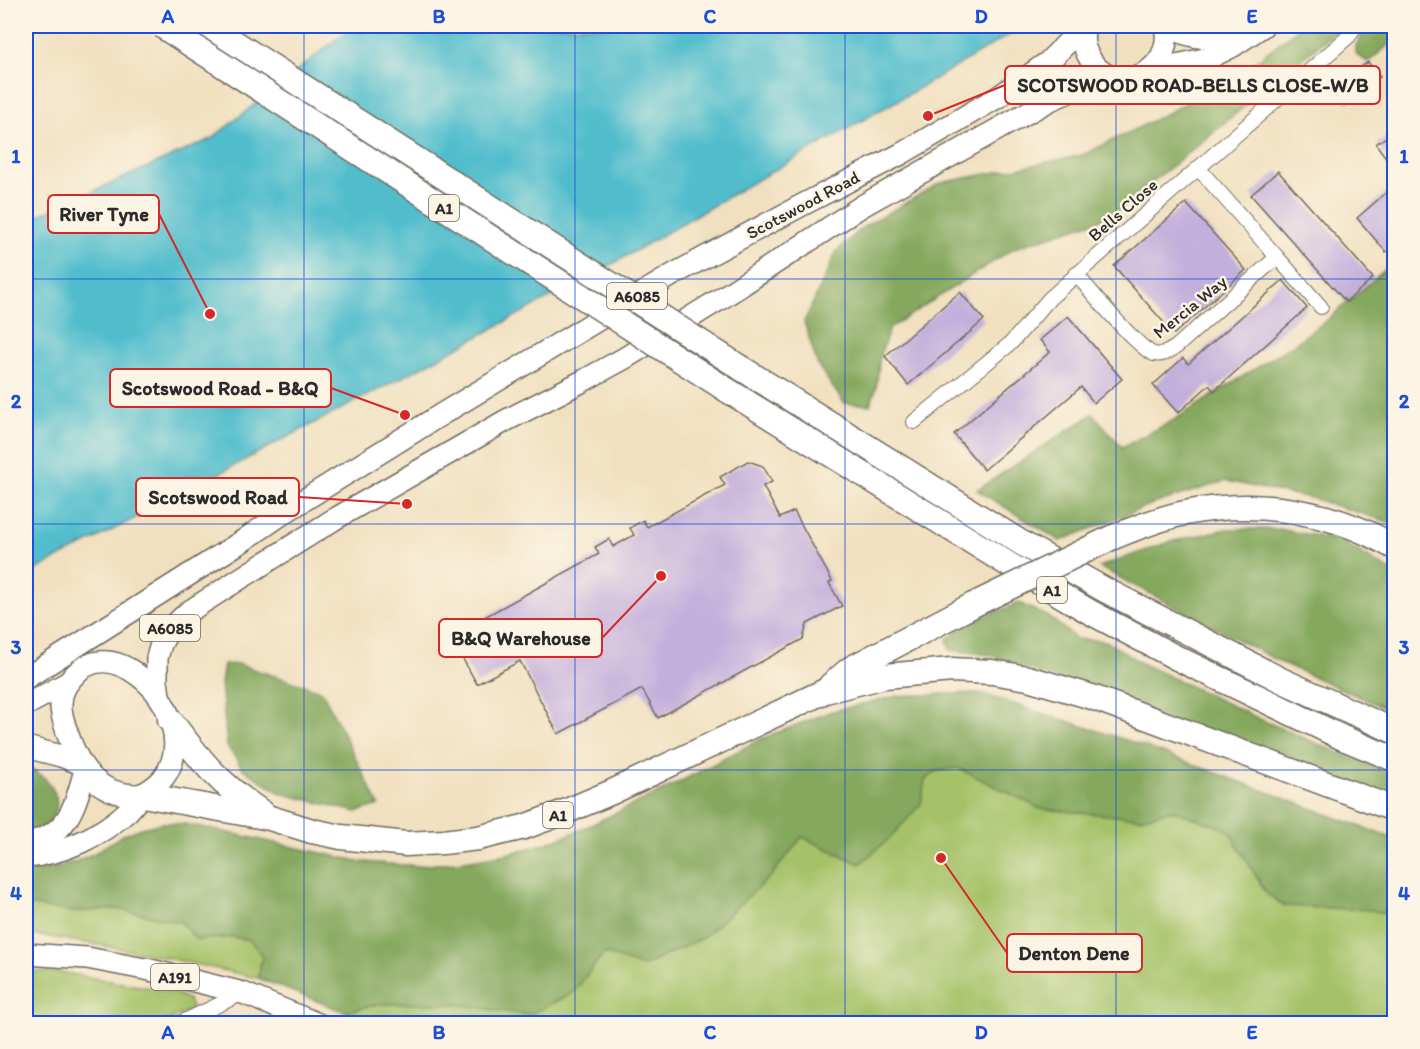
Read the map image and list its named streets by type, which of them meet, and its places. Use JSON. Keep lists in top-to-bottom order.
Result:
{
  "streets": {
    "highway": ["A1"],
    "main road": ["Scotswood Road", "A6085", "A191"],
    "street": ["Bells Close", "Mercia Way"]
  },
  "crossings": [
    ["Scotswood Road", "A1"],
    ["Bells Close", "Mercia Way"]
  ],
  "places": [
    "SCOTSWOOD ROAD-BELLS CLOSE-W/B",
    "River Tyne",
    "Scotswood Road - B&Q",
    "Scotswood Road",
    "B&Q Warehouse",
    "Denton Dene"
  ],
  "grid": {
    "columns": [
      "A",
      "B",
      "C",
      "D",
      "E"
    ],
    "rows": [
      "1",
      "2",
      "3",
      "4"
    ]
  }
}
